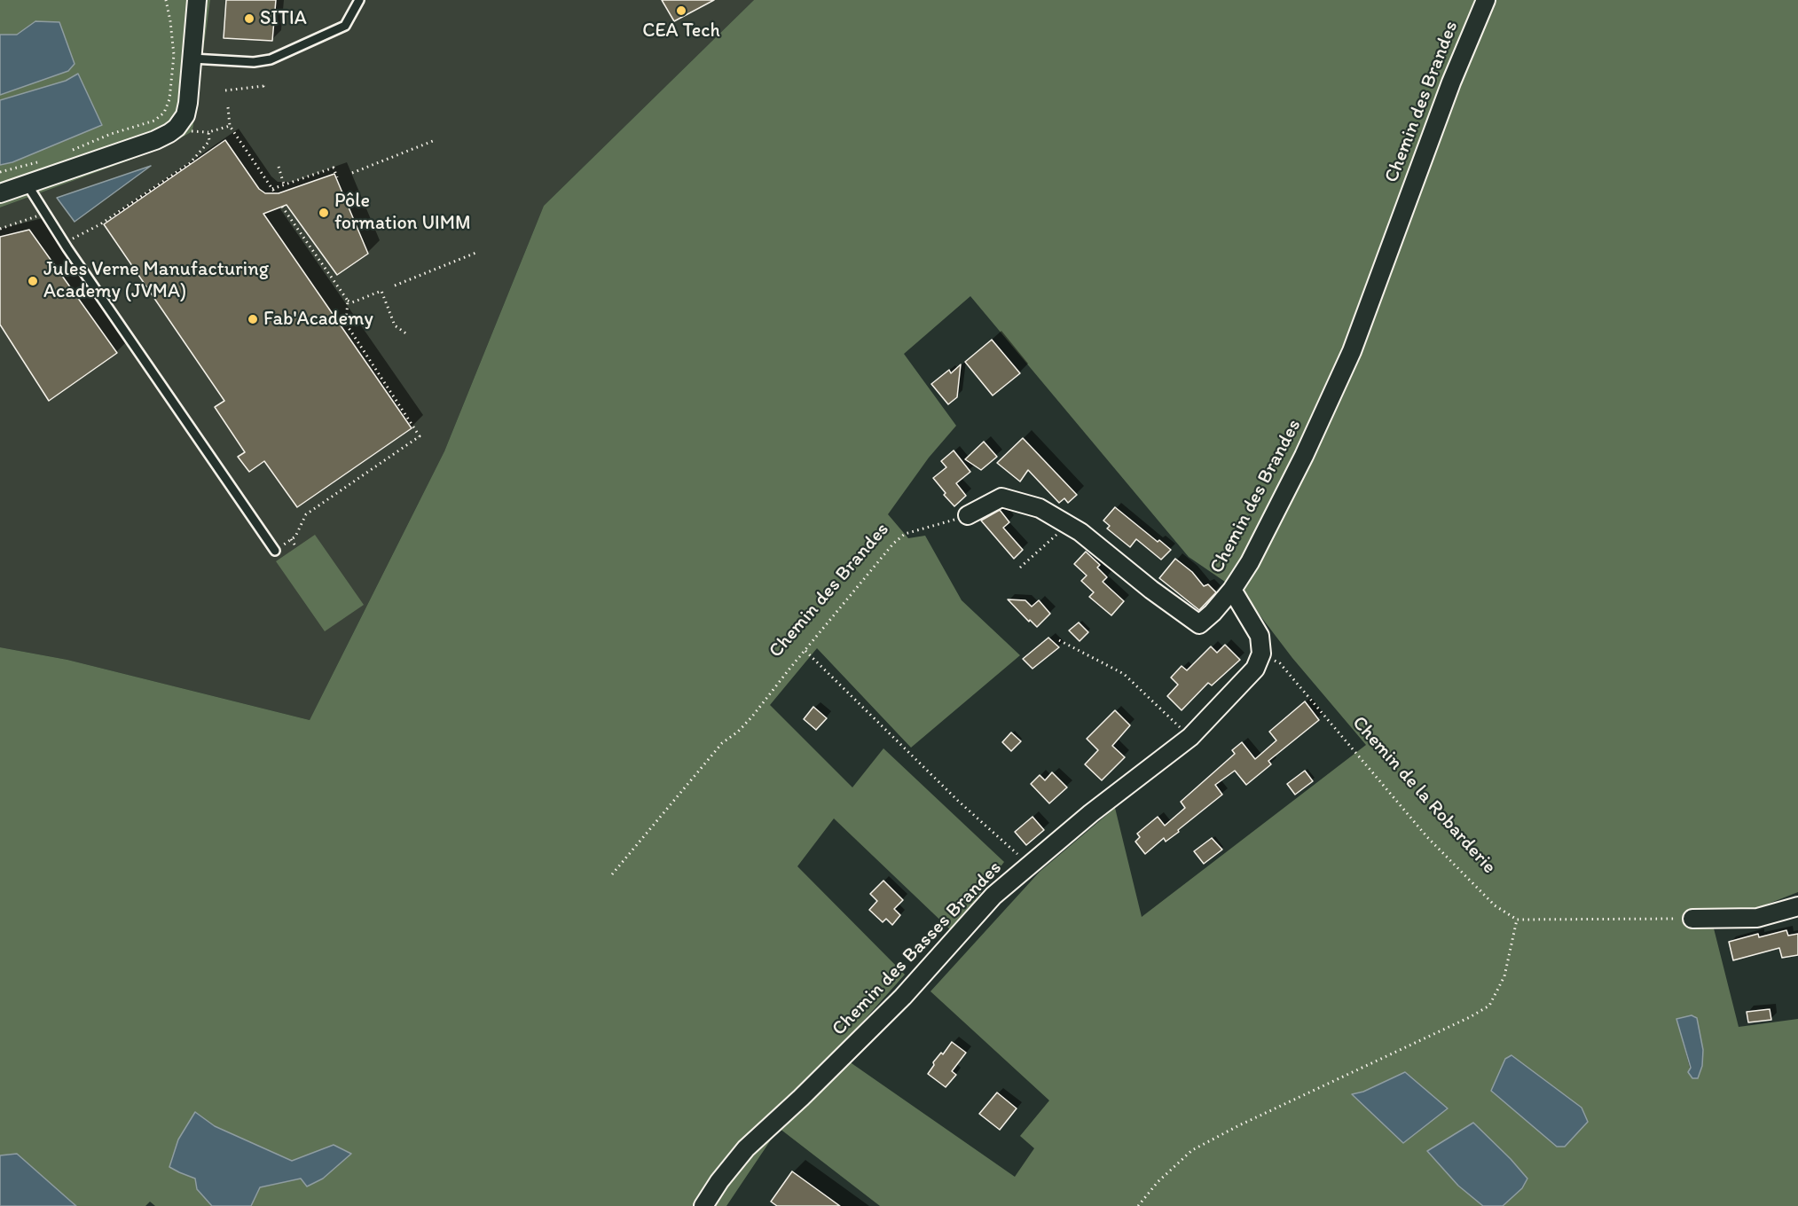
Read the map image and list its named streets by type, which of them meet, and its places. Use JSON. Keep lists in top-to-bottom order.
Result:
{
  "streets": {
    "street": ["Chemin des Brandes", "Chemin des Basses Brandes"],
    "path": ["Chemin de la Robarderie"]
  },
  "crossings": [
    ["Chemin de la Robarderie", "Chemin des Basses Brandes"]
  ],
  "places": [
    "CEA Tech",
    "SITIA",
    "Pôle formation UIMM",
    "Jules Verne Manufacturing Academy (JVMA)",
    "Fab'Academy"
  ]
}
